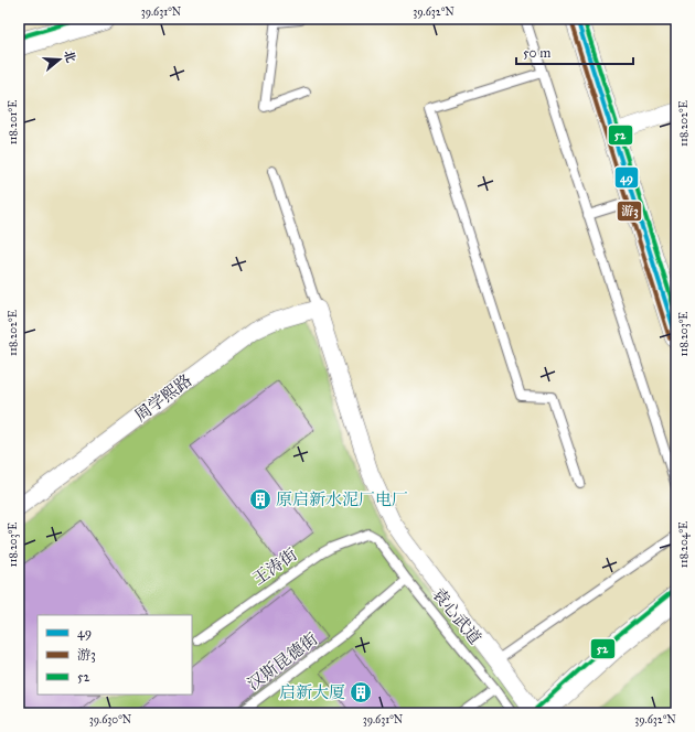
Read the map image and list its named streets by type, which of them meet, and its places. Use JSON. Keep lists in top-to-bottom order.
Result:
{
  "streets": {
    "street": ["周学熙路"],
    "lane": ["王涛街", "袁心武道", "汉斯昆德街"]
  },
  "crossings": [
    ["王涛街", "袁心武道"],
    ["袁心武道", "汉斯昆德街"]
  ],
  "places": {
    "building": ["原启新水泥厂电厂", "启新大厦"]
  },
  "lines": ["transit line 49", "transit line 52", "transit line 游3"],
  "legend": ["49", "游3", "52"],
  "scale_bar": "50 m",
  "north": "right",
  "coordinates": [
    "39.631°N",
    "39.632°N",
    "118.201°E",
    "118.202°E",
    "118.203°E",
    "118.204°E",
    "39.630°N"
  ]
}
